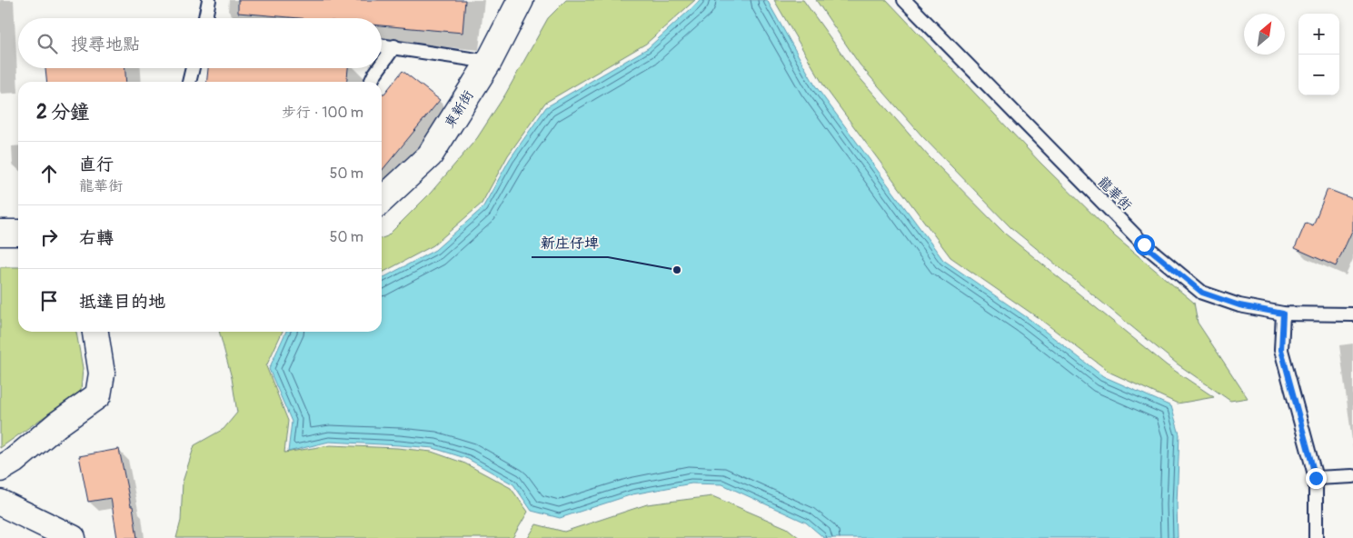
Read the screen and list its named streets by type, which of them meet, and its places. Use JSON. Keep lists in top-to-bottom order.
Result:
{
  "streets": {
    "street": ["東新街"],
    "lane": ["龍華街"]
  },
  "places": ["新庄仔埤"],
  "north": "top right",
  "page": {
    "map_buttons": ["+", "−"],
    "search": "搜尋地點",
    "heading": ["2 分鐘", "步行 · 100 m"],
    "list": [
      ["直行", "龍華街", "50 m"],
      ["右轉", "50 m"],
      "抵達目的地"
    ]
  }
}
